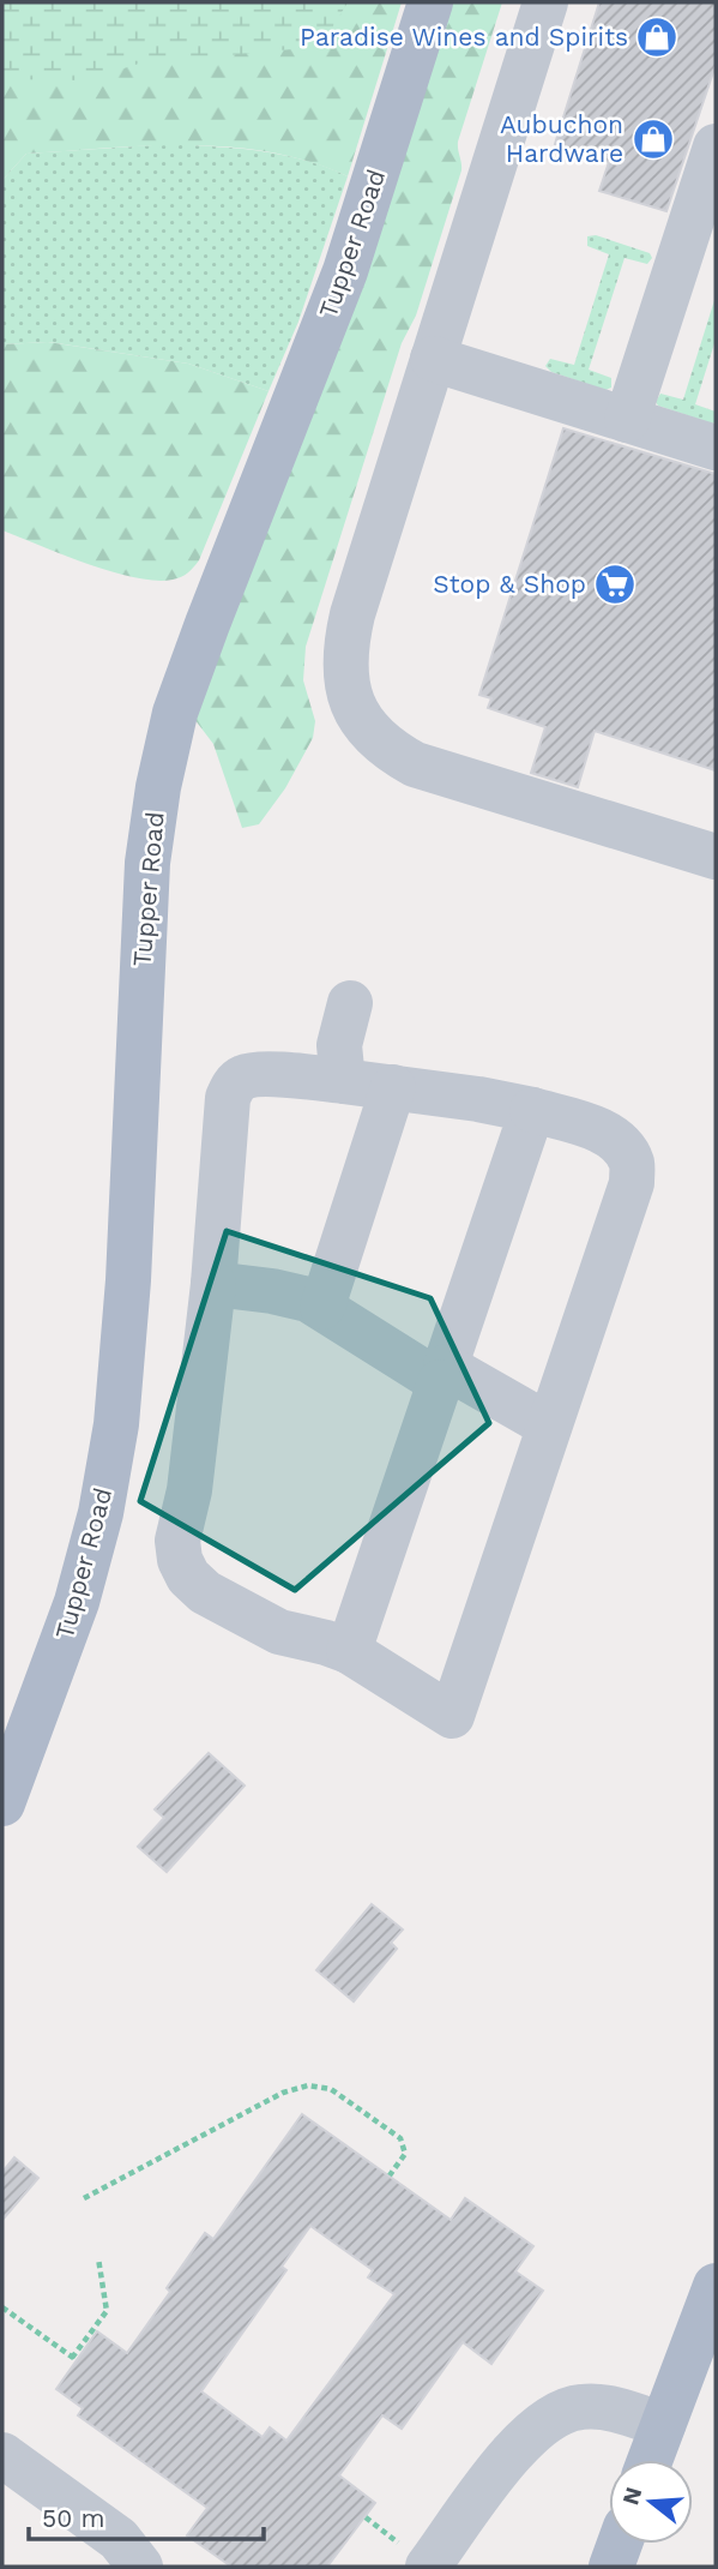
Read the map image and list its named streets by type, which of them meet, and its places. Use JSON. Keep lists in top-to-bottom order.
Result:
{
  "streets": {
    "main road": ["Tupper Road"]
  },
  "places": {
    "shop": ["Paradise Wines and Spirits", "Aubuchon Hardware"],
    "supermarket": ["Stop & Shop"]
  },
  "scale_bar": "50 m",
  "north": "left"
}
